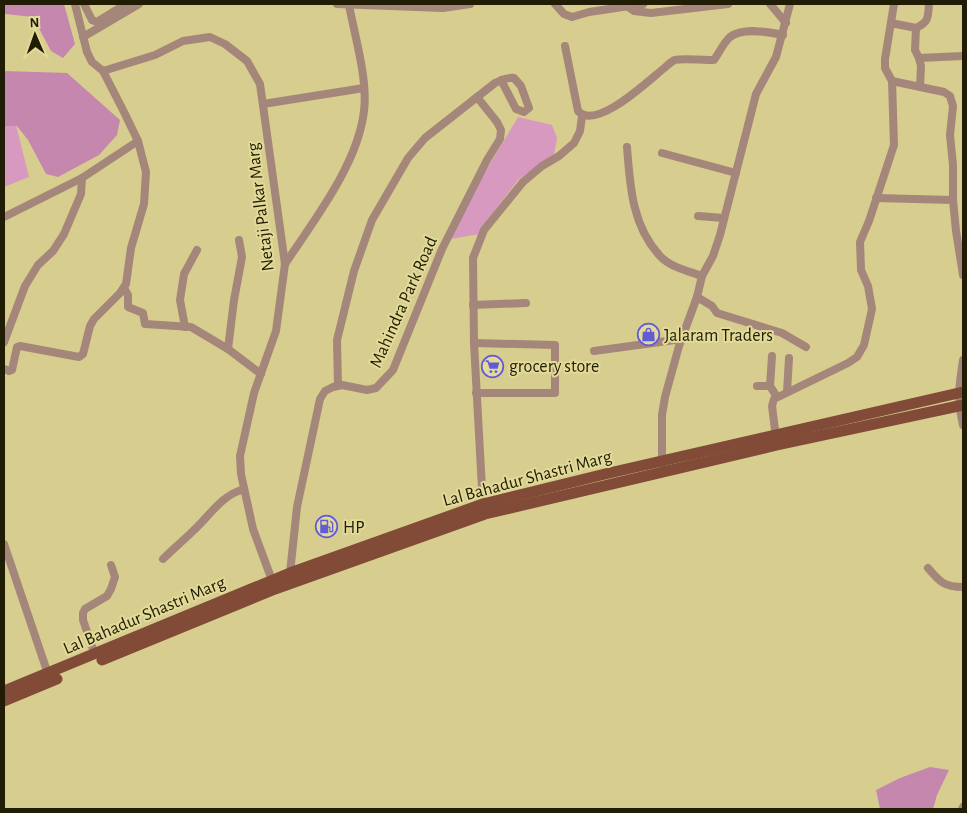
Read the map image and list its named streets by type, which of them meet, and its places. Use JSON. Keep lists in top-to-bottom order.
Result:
{
  "streets": {
    "main road": ["Lal Bahadur Shastri Marg"],
    "street": ["Netaji Palkar Marg", "Mahindra Park Road"]
  },
  "crossings": [
    ["Netaji Palkar Marg", "Lal Bahadur Shastri Marg"]
  ],
  "places": {
    "shop": ["Jalaram Traders"],
    "supermarket": ["grocery store"],
    "fuel station": ["HP"]
  },
  "north": "top"
}
